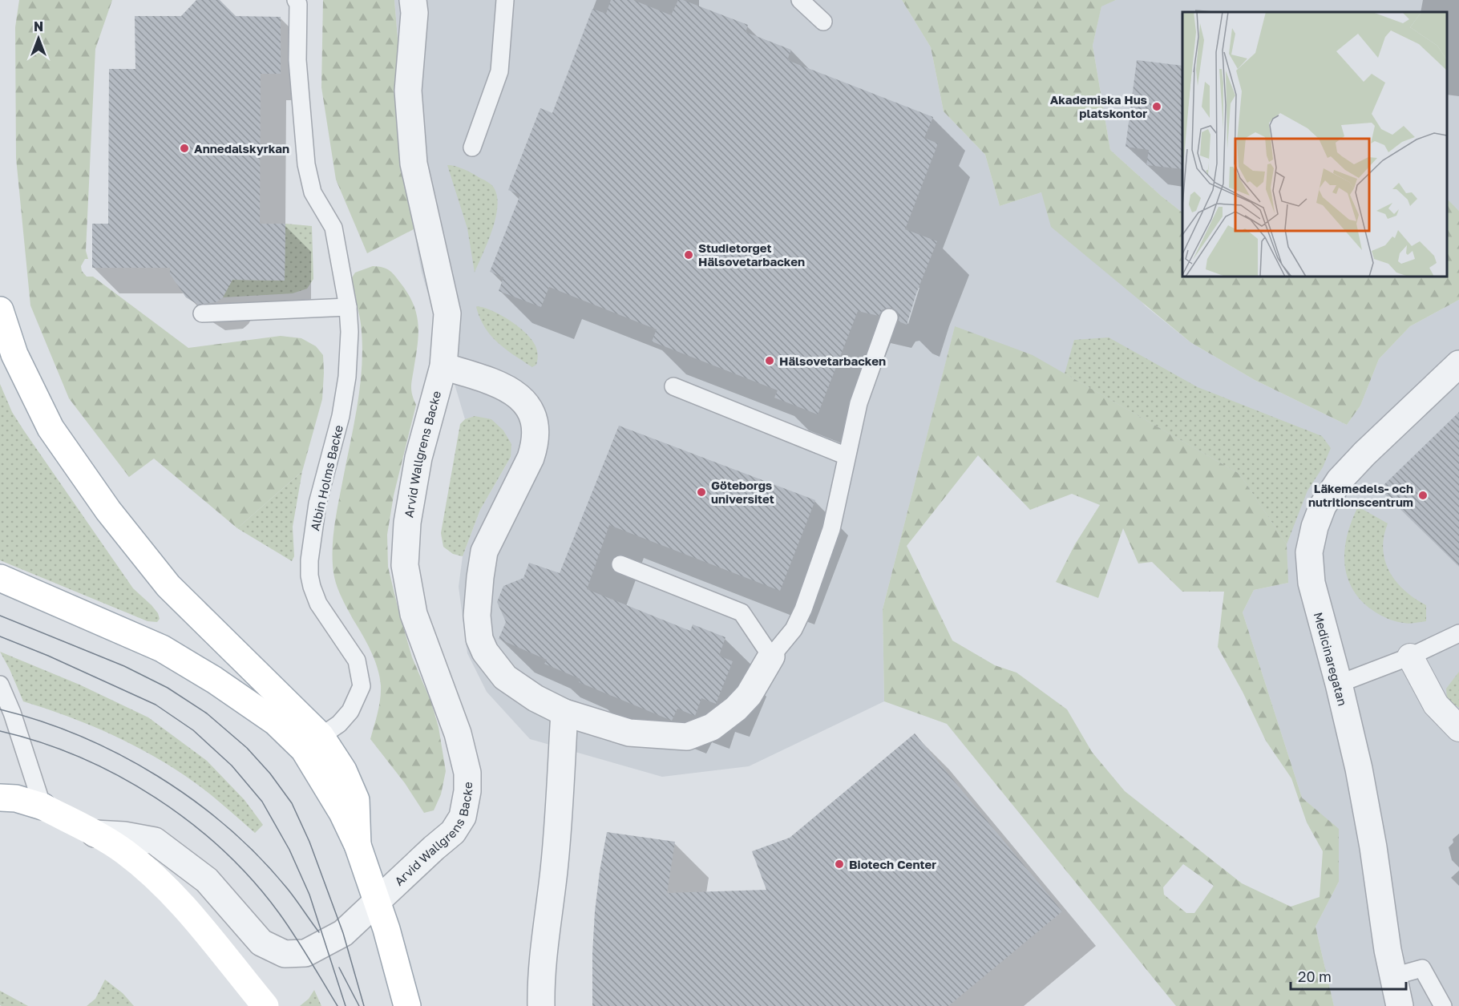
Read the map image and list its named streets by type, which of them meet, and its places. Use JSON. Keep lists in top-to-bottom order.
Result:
{
  "streets": {
    "street": ["Arvid Wallgrens Backe", "Medicinaregatan"],
    "lane": ["Albin Holms Backe"]
  },
  "places": [
    "Akademiska Hus platskontor",
    "Annedalskyrkan",
    "Studietorget Hälsovetarbacken",
    "Hälsovetarbacken",
    "Göteborgs universitet",
    "Läkemedels- och nutritionscentrum",
    "Biotech Center"
  ],
  "scale_bar": "20 m",
  "north": "top"
}
